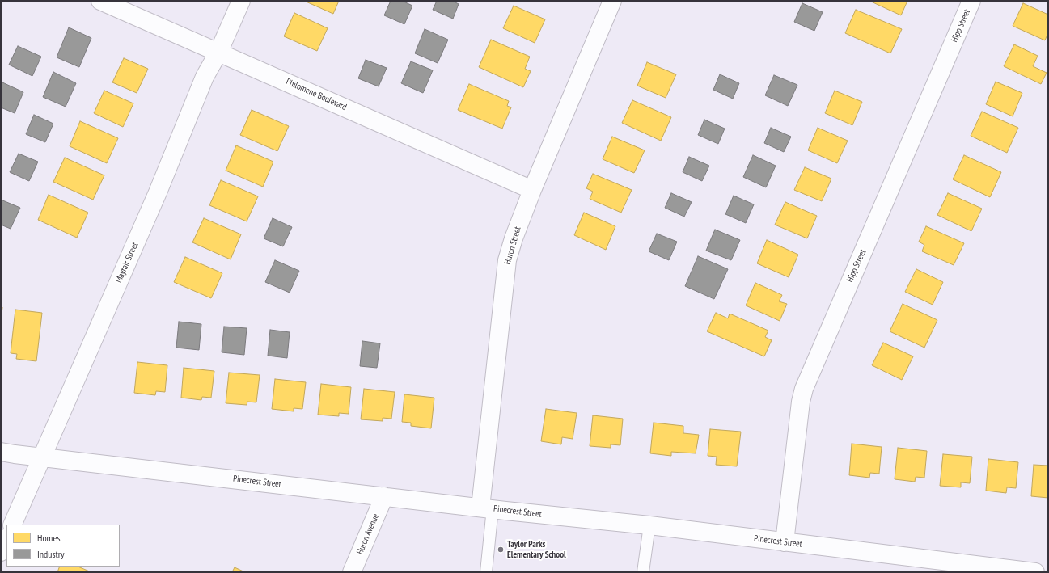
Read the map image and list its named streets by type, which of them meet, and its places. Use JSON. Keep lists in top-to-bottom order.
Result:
{
  "streets": {
    "street": [
      "Hipp Street",
      "Philomene Boulevard",
      "Huron Street",
      "Mayfair Street",
      "Pinecrest Street",
      "Huron Avenue"
    ]
  },
  "crossings": [
    ["Hipp Street", "Pinecrest Street"],
    ["Philomene Boulevard", "Huron Street"],
    ["Philomene Boulevard", "Mayfair Street"],
    ["Huron Street", "Pinecrest Street"],
    ["Mayfair Street", "Pinecrest Street"],
    ["Pinecrest Street", "Huron Avenue"]
  ],
  "places": ["Taylor Parks Elementary School"],
  "legend": ["Homes", "Industry"]
}
